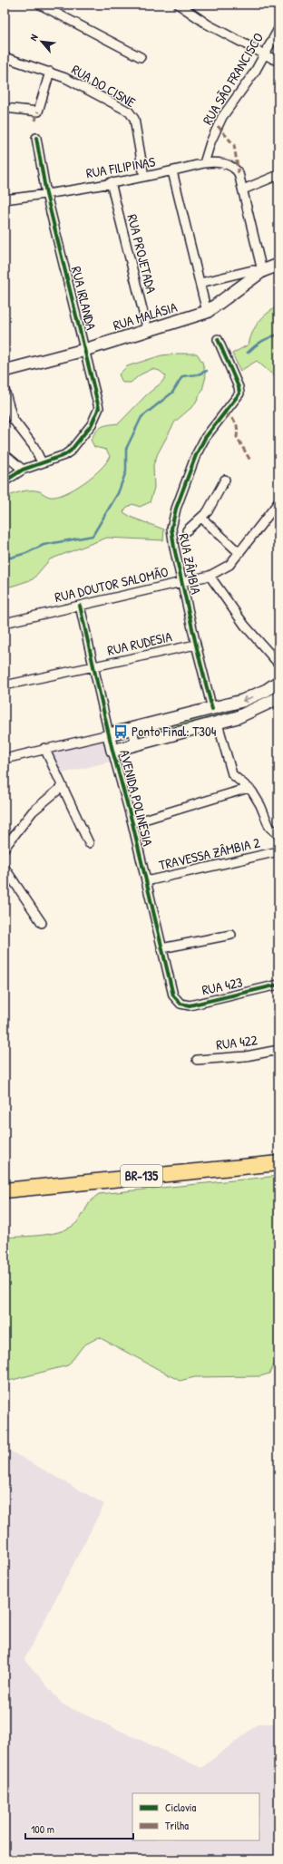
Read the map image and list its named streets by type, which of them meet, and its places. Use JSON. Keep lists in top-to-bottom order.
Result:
{
  "streets": {
    "highway": ["BR-135"],
    "street": [
      "RUA SÃO FRANCISCO",
      "RUA DO CISNE",
      "RUA FILIPINAS",
      "RUA PROJETADA",
      "RUA IRLANDA",
      "RUA MALÁSIA",
      "RUA ZÂMBIA",
      "RUA DOUTOR SALOMÃO",
      "RUA RUDESIA",
      "AVENIDA POLINESIA",
      "TRAVESSA ZÂMBIA 2",
      "RUA 423",
      "RUA 422"
    ]
  },
  "crossings": [
    ["RUA SÃO FRANCISCO", "RUA FILIPINAS"],
    ["RUA DO CISNE", "RUA FILIPINAS"],
    ["RUA FILIPINAS", "RUA PROJETADA"],
    ["RUA FILIPINAS", "RUA IRLANDA"],
    ["RUA PROJETADA", "RUA MALÁSIA"],
    ["RUA IRLANDA", "RUA MALÁSIA"],
    ["RUA ZÂMBIA", "RUA DOUTOR SALOMÃO"],
    ["RUA ZÂMBIA", "RUA RUDESIA"],
    ["RUA DOUTOR SALOMÃO", "AVENIDA POLINESIA"],
    ["RUA RUDESIA", "AVENIDA POLINESIA"],
    ["AVENIDA POLINESIA", "TRAVESSA ZÂMBIA 2"],
    ["AVENIDA POLINESIA", "RUA 423"]
  ],
  "places": {
    "bus stop": ["Ponto Final: T304"]
  },
  "legend": ["Ciclovia", "Trilha"],
  "scale_bar": "100 m",
  "north": "top left"
}
